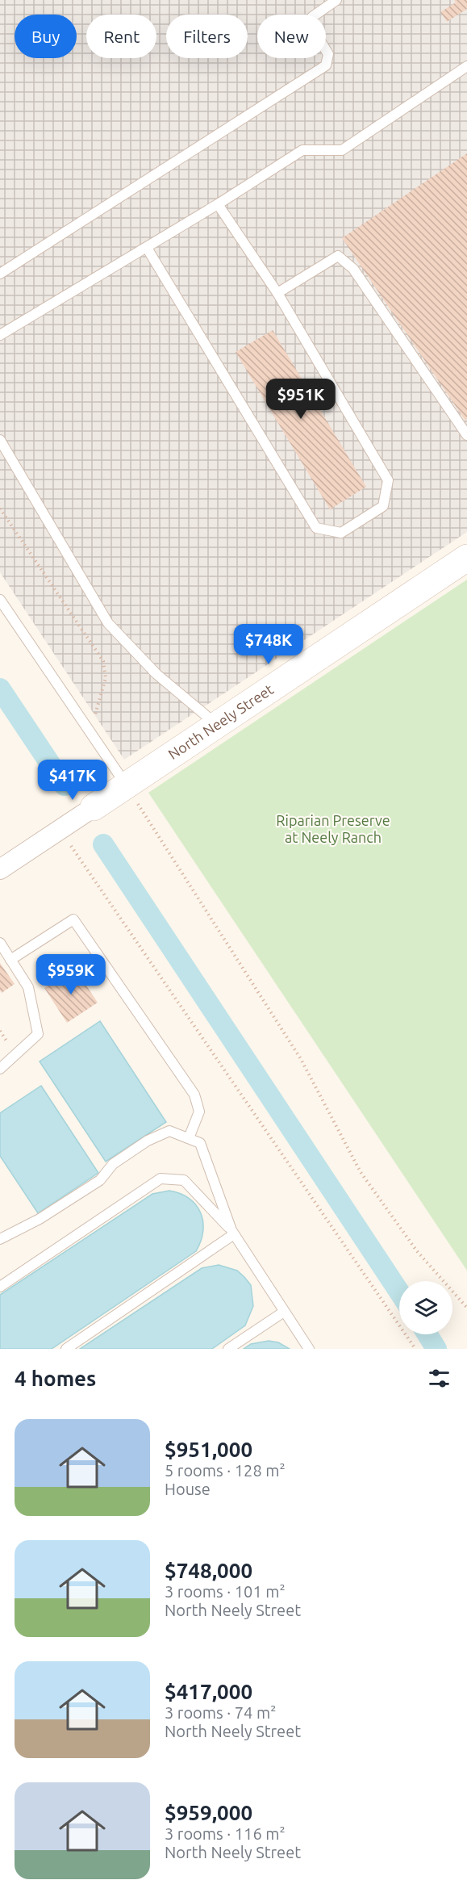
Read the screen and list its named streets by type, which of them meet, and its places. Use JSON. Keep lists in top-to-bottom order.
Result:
{
  "streets": {
    "street": ["North Neely Street"]
  },
  "parks": ["Riparian Preserve at Neely Ranch"],
  "page": {
    "chip": [
      "Buy",
      "Rent",
      "Filters",
      "New"
    ],
    "price": [
      "$951K",
      "$748K",
      "$417K",
      "$959K"
    ],
    "heading": "4 homes",
    "list": [
      {
        "name": "$951,000",
        "note": "5 rooms · 128 m² · House"
      },
      {
        "name": "$748,000",
        "note": "3 rooms · 101 m² · North Neely Street"
      },
      {
        "name": "$417,000",
        "note": "3 rooms · 74 m² · North Neely Street"
      },
      {
        "name": "$959,000",
        "note": "3 rooms · 116 m² · North Neely Street"
      }
    ]
  }
}
